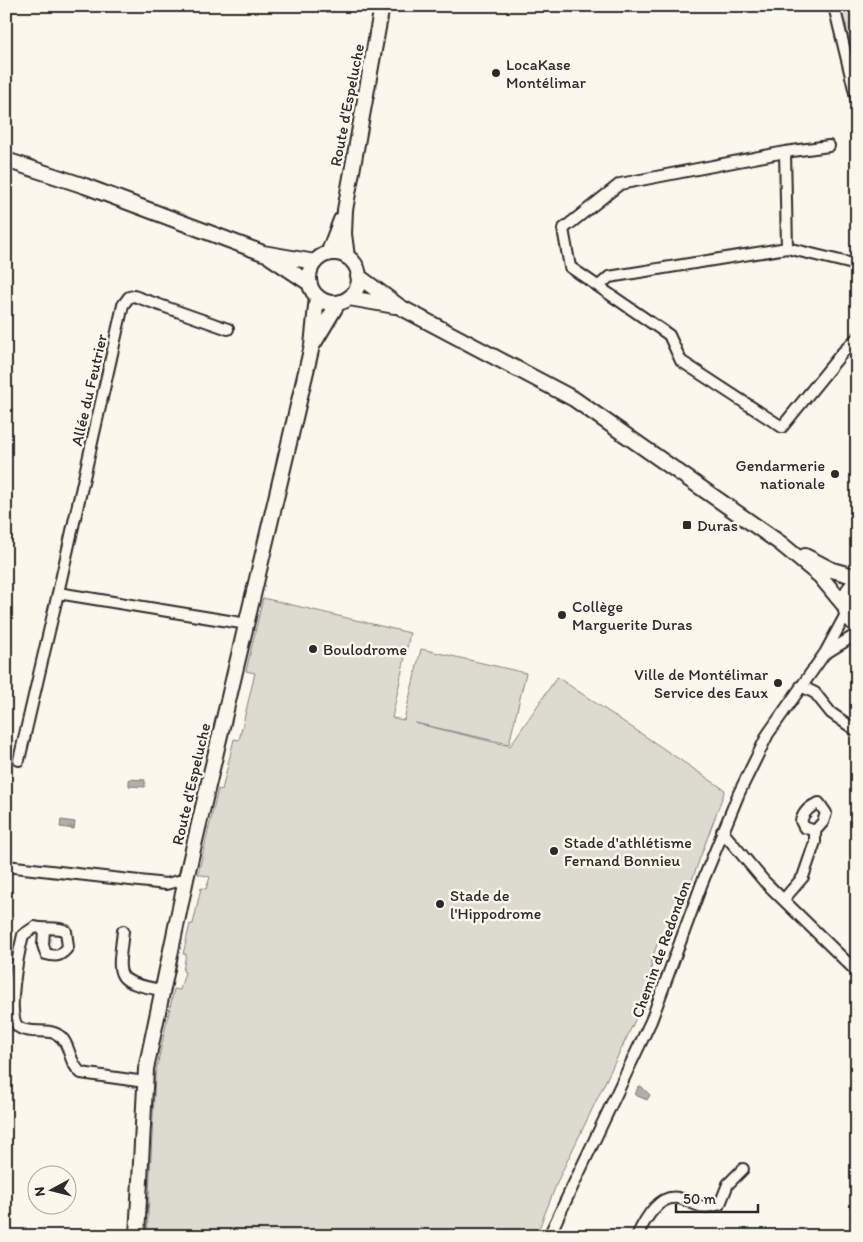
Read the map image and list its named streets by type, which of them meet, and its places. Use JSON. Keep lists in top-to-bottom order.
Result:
{
  "streets": {
    "main road": ["Route d'Espeluche"],
    "street": ["Allée du Feutrier", "Chemin de Redondon"]
  },
  "places": {
    "other": [
      "LocaKase Montélimar",
      "Gendarmerie nationale",
      "Collège Marguerite Duras",
      "Boulodrome",
      "Ville de Montélimar Service des Eaux",
      "Stade d'athlétisme Fernand Bonnieu",
      "Stade de l'Hippodrome"
    ],
    "transit": ["Duras"]
  },
  "scale_bar": "50 m",
  "north": "left"
}
